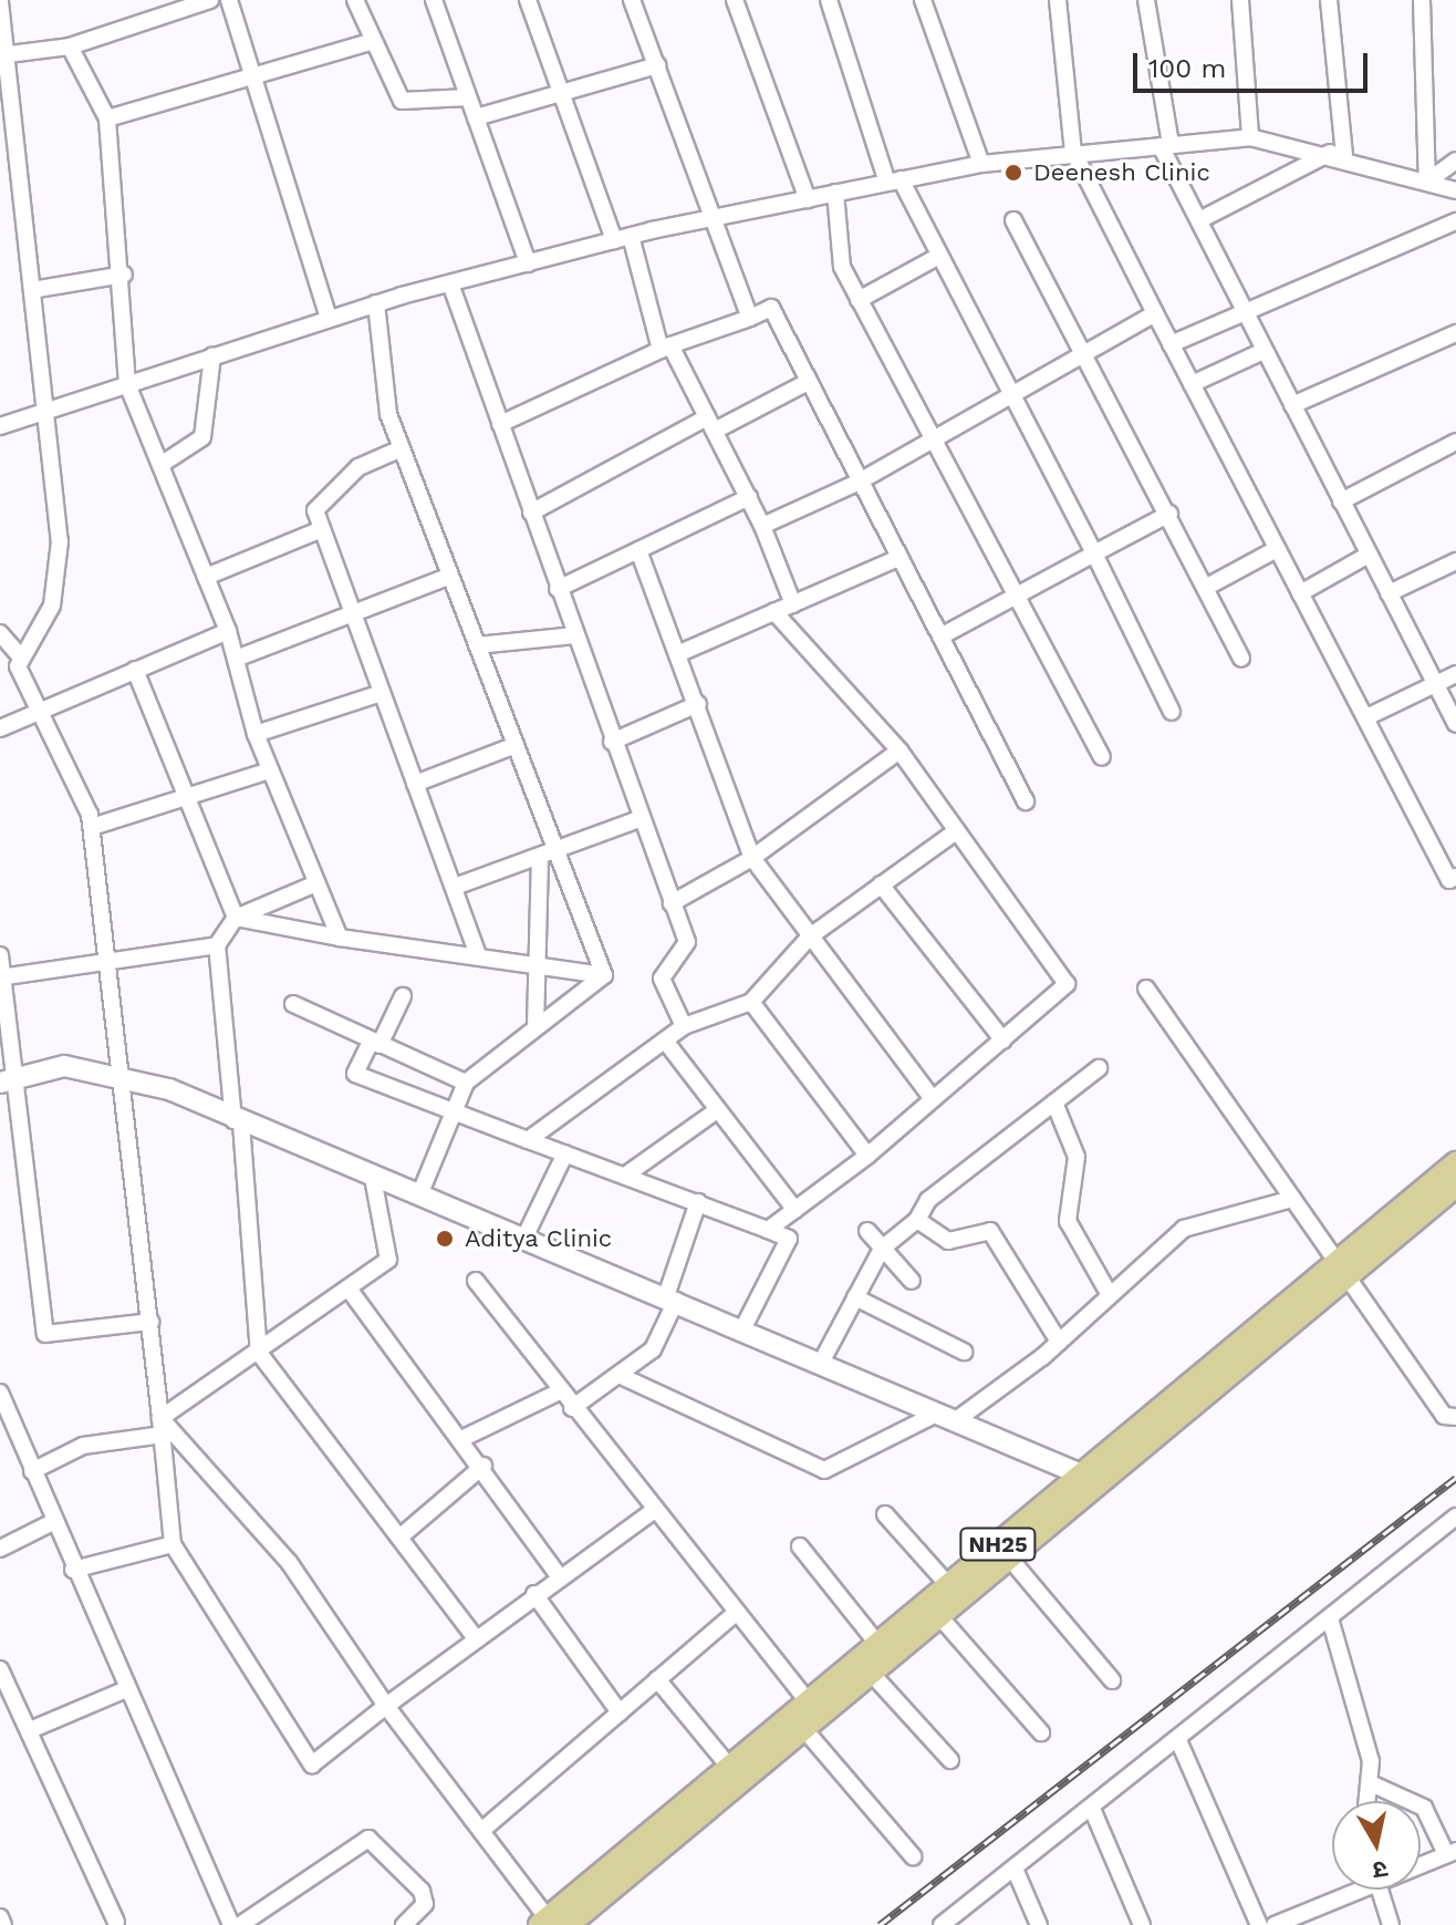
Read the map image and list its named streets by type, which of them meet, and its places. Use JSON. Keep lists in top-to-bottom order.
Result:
{
  "streets": {
    "main road": ["NH25"]
  },
  "places": ["Deenesh Clinic", "Aditya Clinic"],
  "scale_bar": "100 m",
  "north": "bottom"
}
